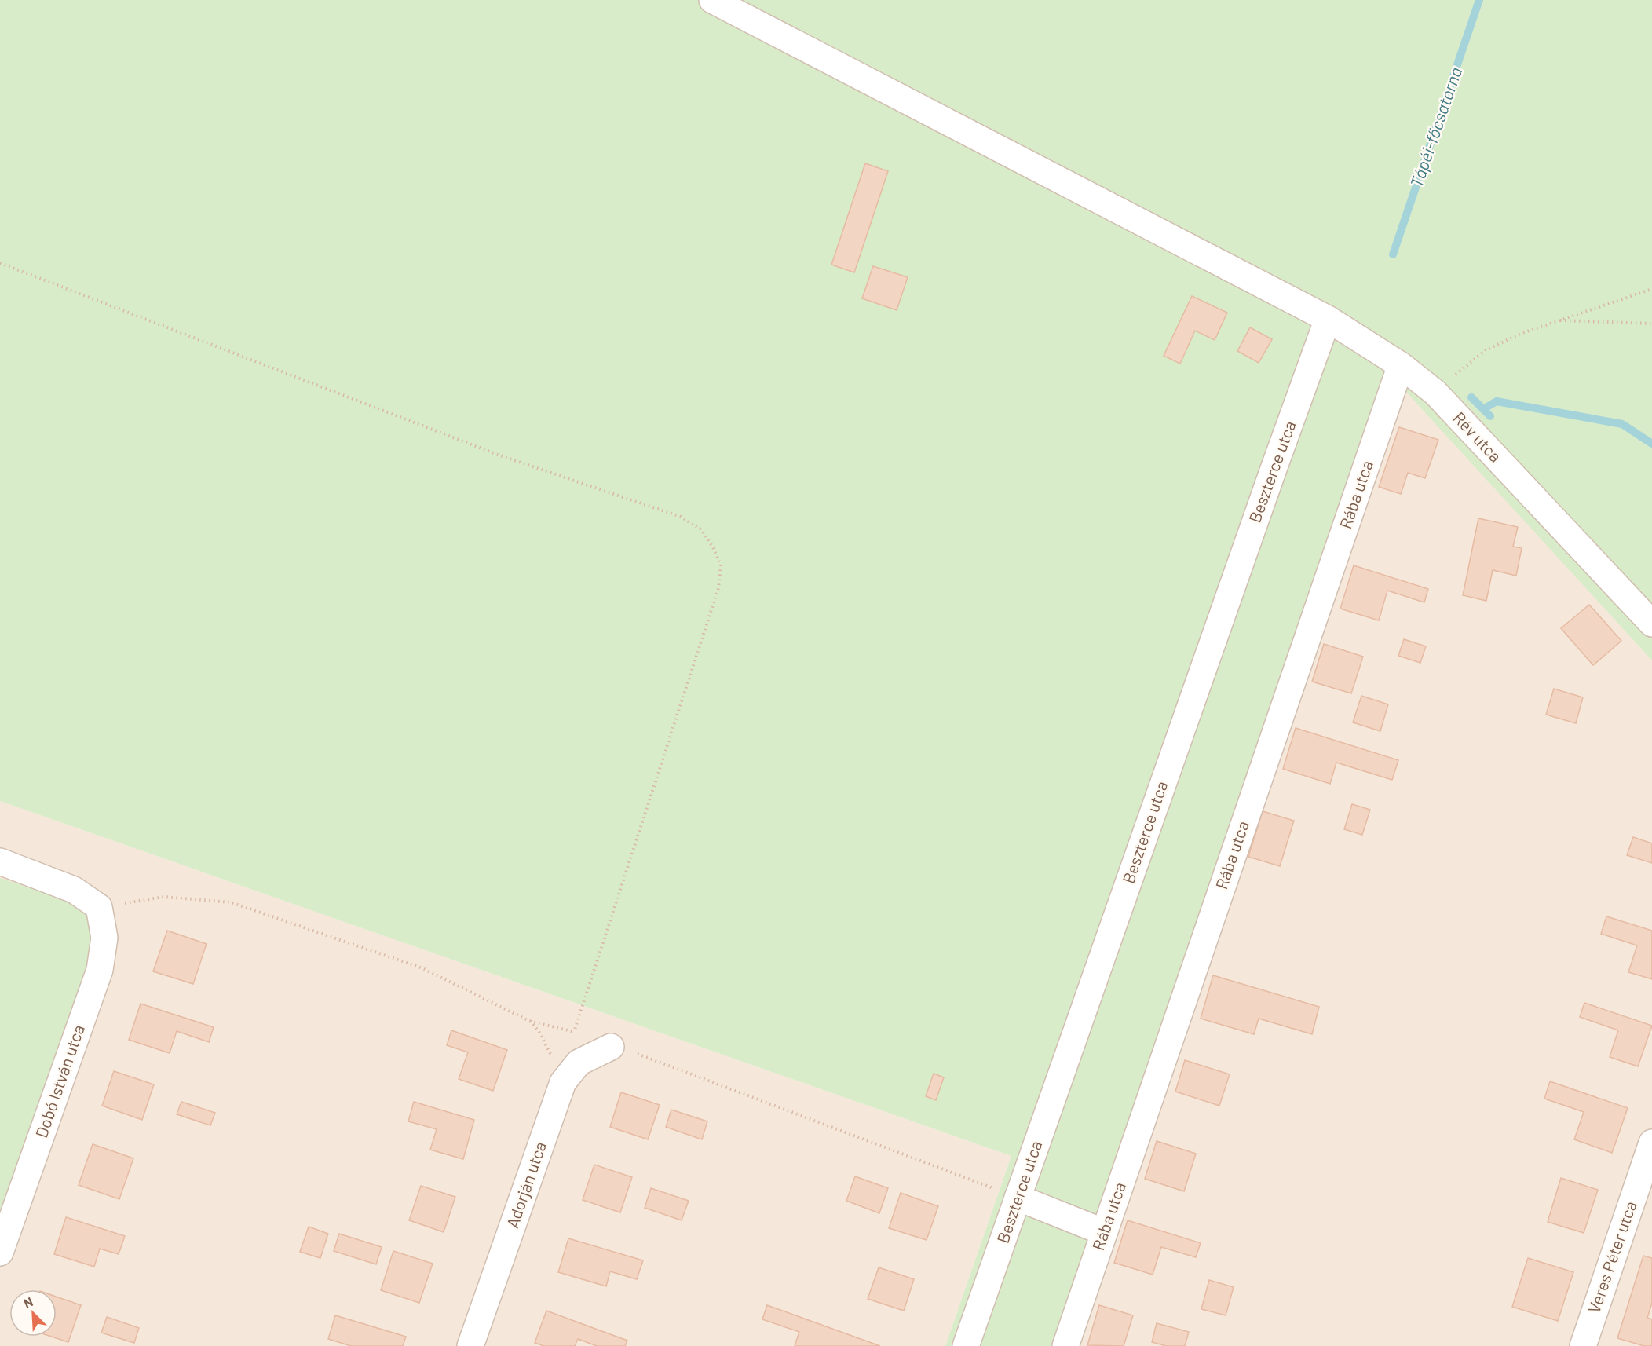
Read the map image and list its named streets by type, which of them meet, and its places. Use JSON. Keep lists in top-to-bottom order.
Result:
{
  "streets": {
    "street": [
      "Rév utca",
      "Beszterce utca",
      "Rába utca",
      "Dobó István utca",
      "Adorján utca",
      "Veres Péter utca"
    ]
  },
  "crossings": [
    ["Rév utca", "Beszterce utca"],
    ["Rév utca", "Rába utca"]
  ],
  "water": ["Tápéi-főcsatorna"],
  "north": "top left"
}
